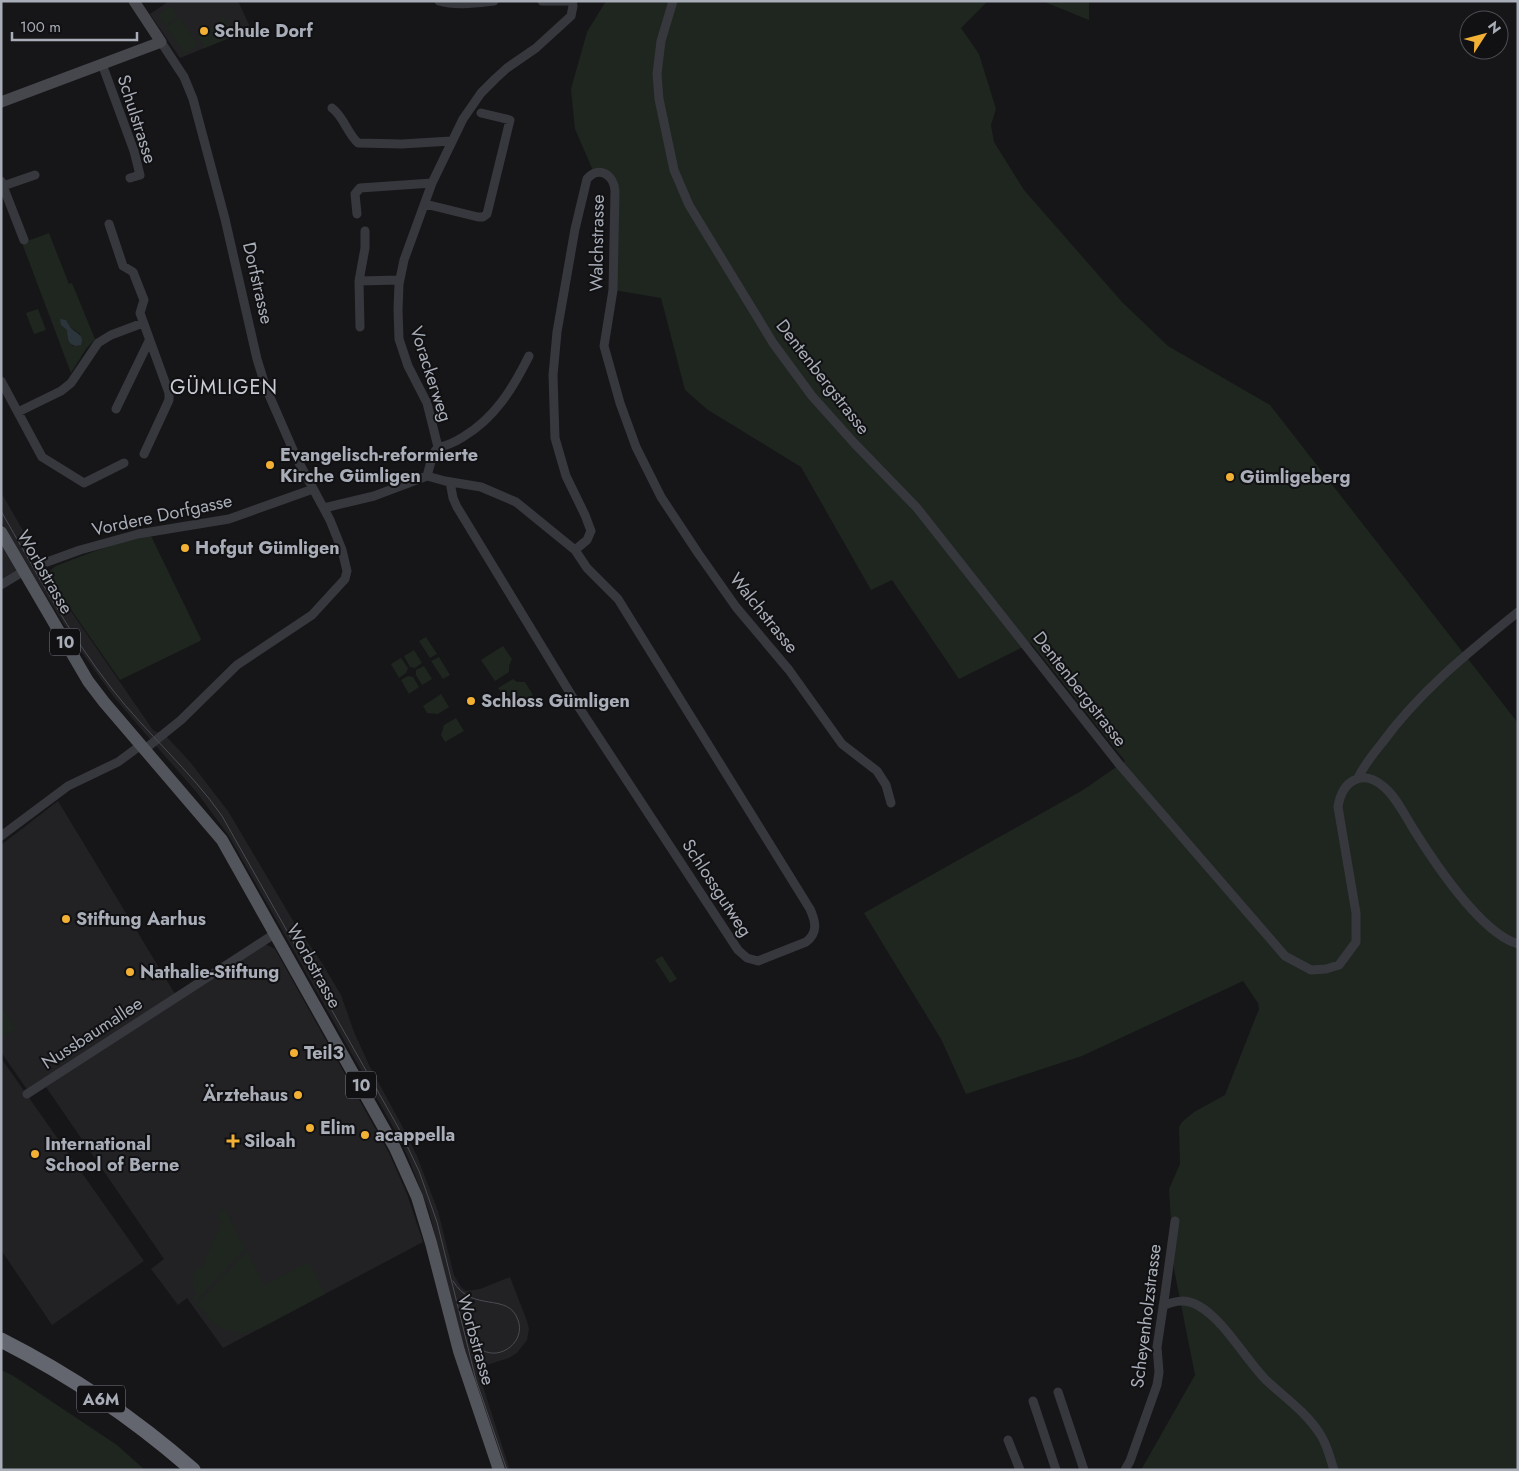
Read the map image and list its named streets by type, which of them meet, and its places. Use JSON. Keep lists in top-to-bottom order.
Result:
{
  "streets": {
    "highway": ["A6M"],
    "main road": ["Worbstrasse", "10"],
    "street": [
      "Schulstrasse",
      "Walchstrasse",
      "Dorfstrasse",
      "Vorackerweg",
      "Dentenbergstrasse",
      "Vordere Dorfgasse",
      "Schlossgutweg",
      "Nussbaumallee",
      "Scheyenholzstrasse"
    ]
  },
  "crossings": [
    ["Walchstrasse", "Schlossgutweg"],
    ["Dorfstrasse", "Vordere Dorfgasse"],
    ["Dorfstrasse", "Worbstrasse"],
    ["Worbstrasse", "Nussbaumallee"]
  ],
  "districts": ["GÜMLIGEN"],
  "places": {
    "other": [
      "Schule Dorf",
      "Evangelisch-reformierte Kirche Gümligen",
      "Gümligeberg",
      "Hofgut Gümligen",
      "Schloss Gümligen",
      "Stiftung Aarhus",
      "Nathalie-Stiftung",
      "Teil3",
      "Ärztehaus",
      "Elim",
      "acappella",
      "International School of Berne"
    ],
    "health": ["Siloah"]
  },
  "scale_bar": "100 m",
  "north": "top right"
}
